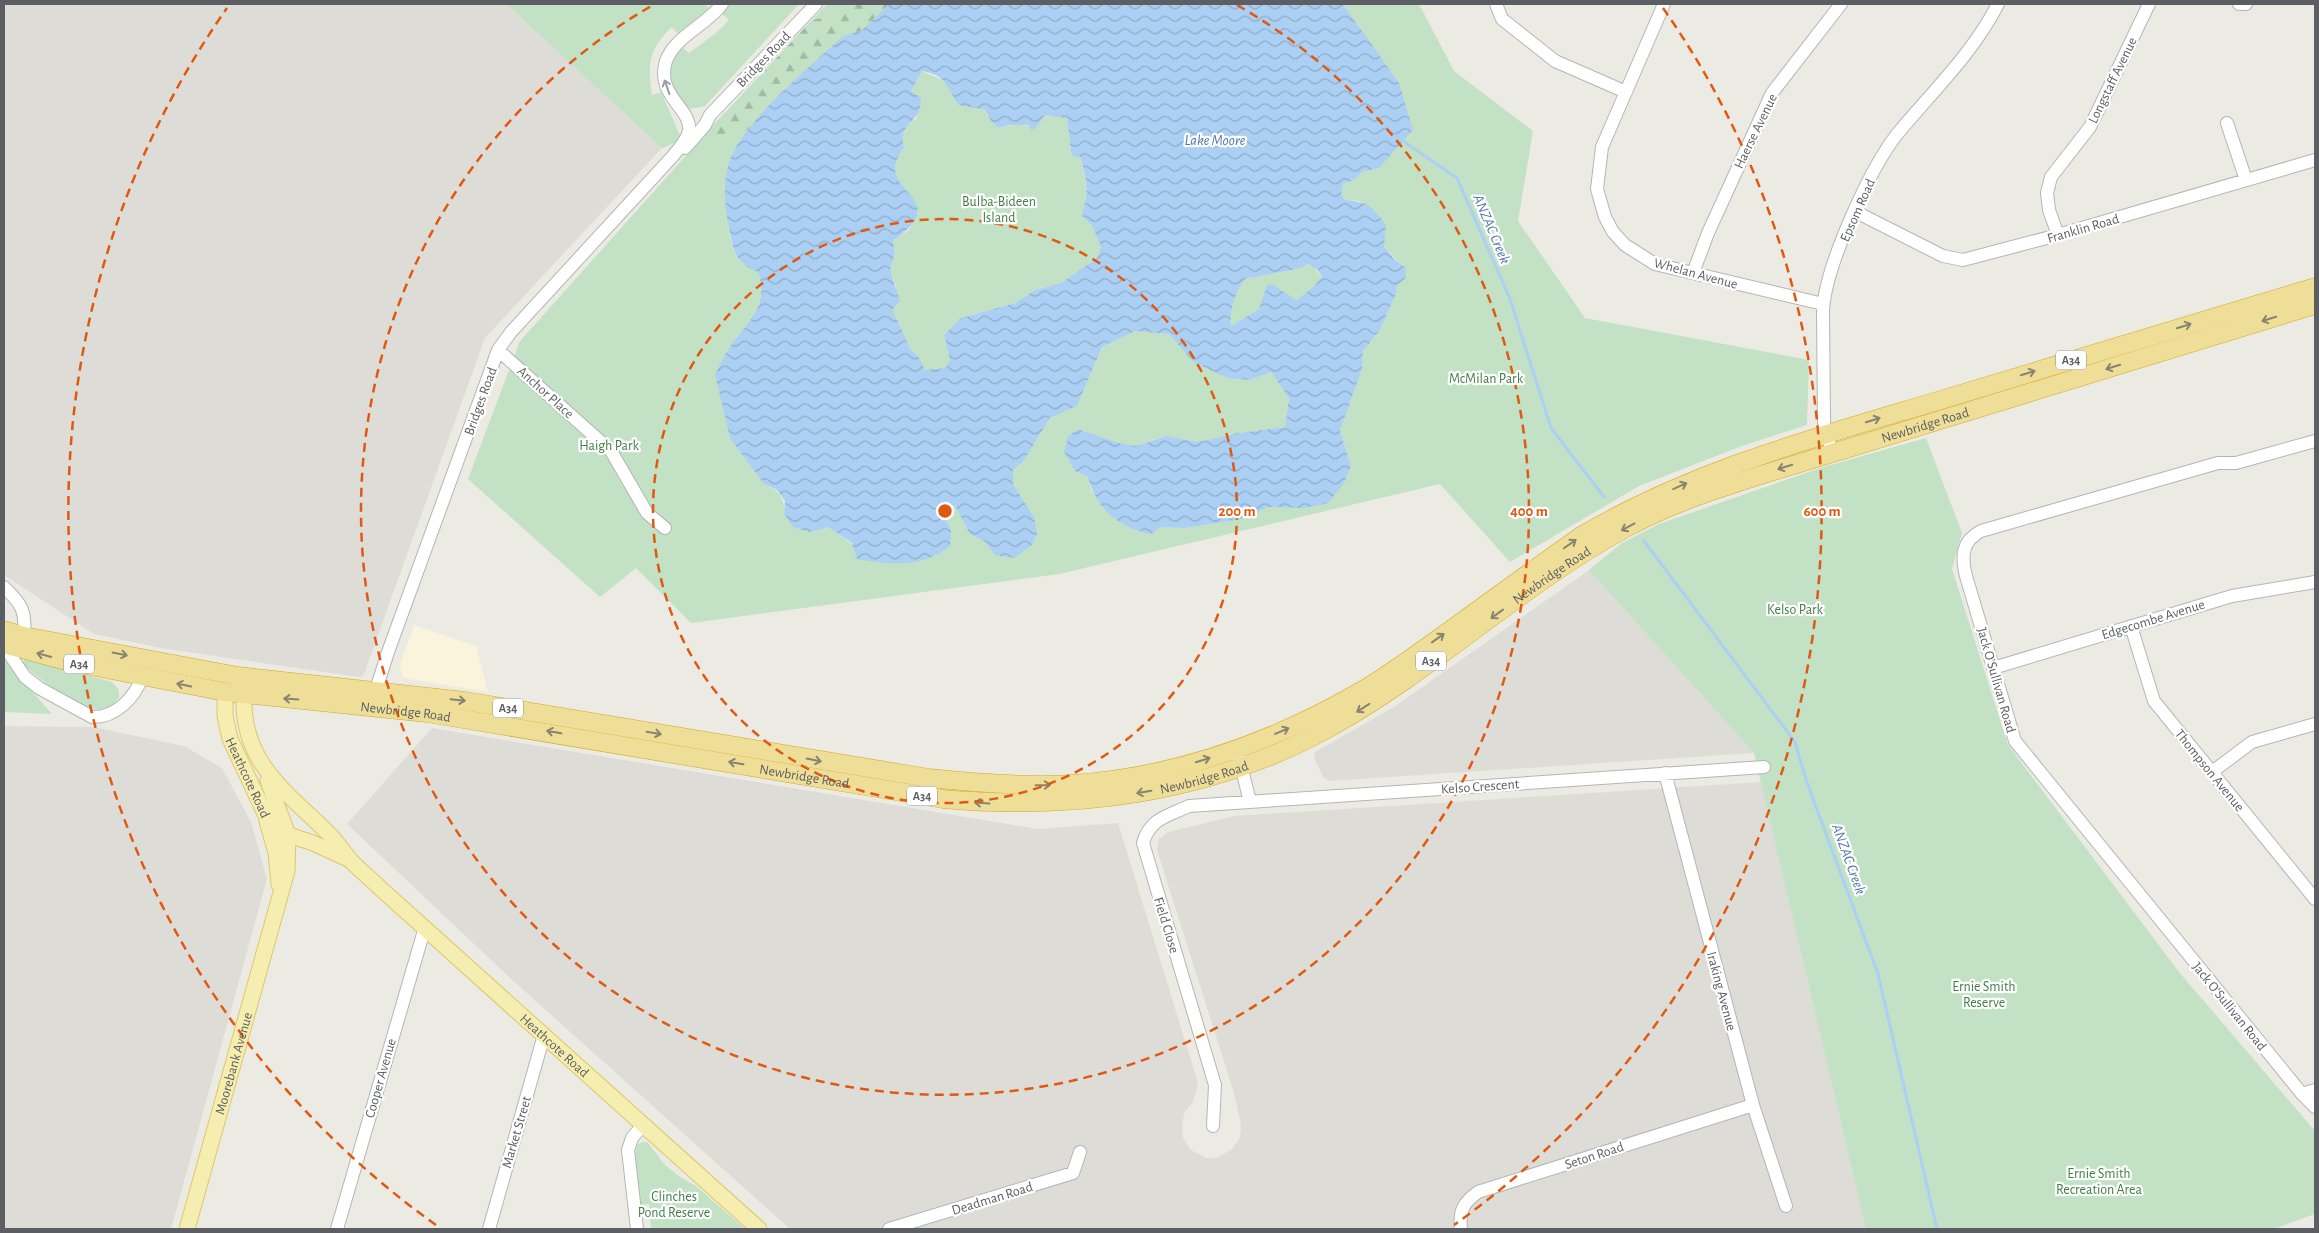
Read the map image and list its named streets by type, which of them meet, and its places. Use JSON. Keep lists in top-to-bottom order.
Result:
{
  "streets": {
    "highway": ["A34", "Newbridge Road", "Heathcote Road"],
    "main road": ["Moorebank Avenue"],
    "street": [
      "Bridges Road",
      "Longstaff Avenue",
      "Haerse Avenue",
      "Epsom Road",
      "Franklin Road",
      "Whelan Avenue",
      "Anchor Place",
      "Edgecombe Avenue",
      "Jack O'Sullivan Road",
      "Thompson Avenue",
      "Kelso Crescent",
      "Field Close",
      "Iraking Avenue",
      "Cooper Avenue",
      "Market Street",
      "Seton Road",
      "Deadman Road"
    ]
  },
  "crossings": [
    ["Bridges Road", "Anchor Place"],
    ["Bridges Road", "Newbridge Road"],
    ["Longstaff Avenue", "Franklin Road"],
    ["Haerse Avenue", "Whelan Avenue"],
    ["Epsom Road", "Franklin Road"],
    ["Epsom Road", "Whelan Avenue"],
    ["Epsom Road", "Newbridge Road"],
    ["Newbridge Road", "Heathcote Road"],
    ["Edgecombe Avenue", "Jack O'Sullivan Road"],
    ["Edgecombe Avenue", "Thompson Avenue"],
    ["Heathcote Road", "Moorebank Avenue"],
    ["Heathcote Road", "Cooper Avenue"],
    ["Heathcote Road", "Market Street"],
    ["Kelso Crescent", "Field Close"],
    ["Kelso Crescent", "Iraking Avenue"],
    ["Iraking Avenue", "Seton Road"]
  ],
  "water": ["Lake Moore", "ANZAC Creek"],
  "parks": [
    "Bulba-Bideen Island",
    "McMilan Park",
    "Haigh Park",
    "Kelso Park",
    "Ernie Smith Reserve",
    "Ernie Smith Recreation Area",
    "Clinches Pond Reserve"
  ],
  "rings": ["200 m", "400 m", "600 m"]
}
